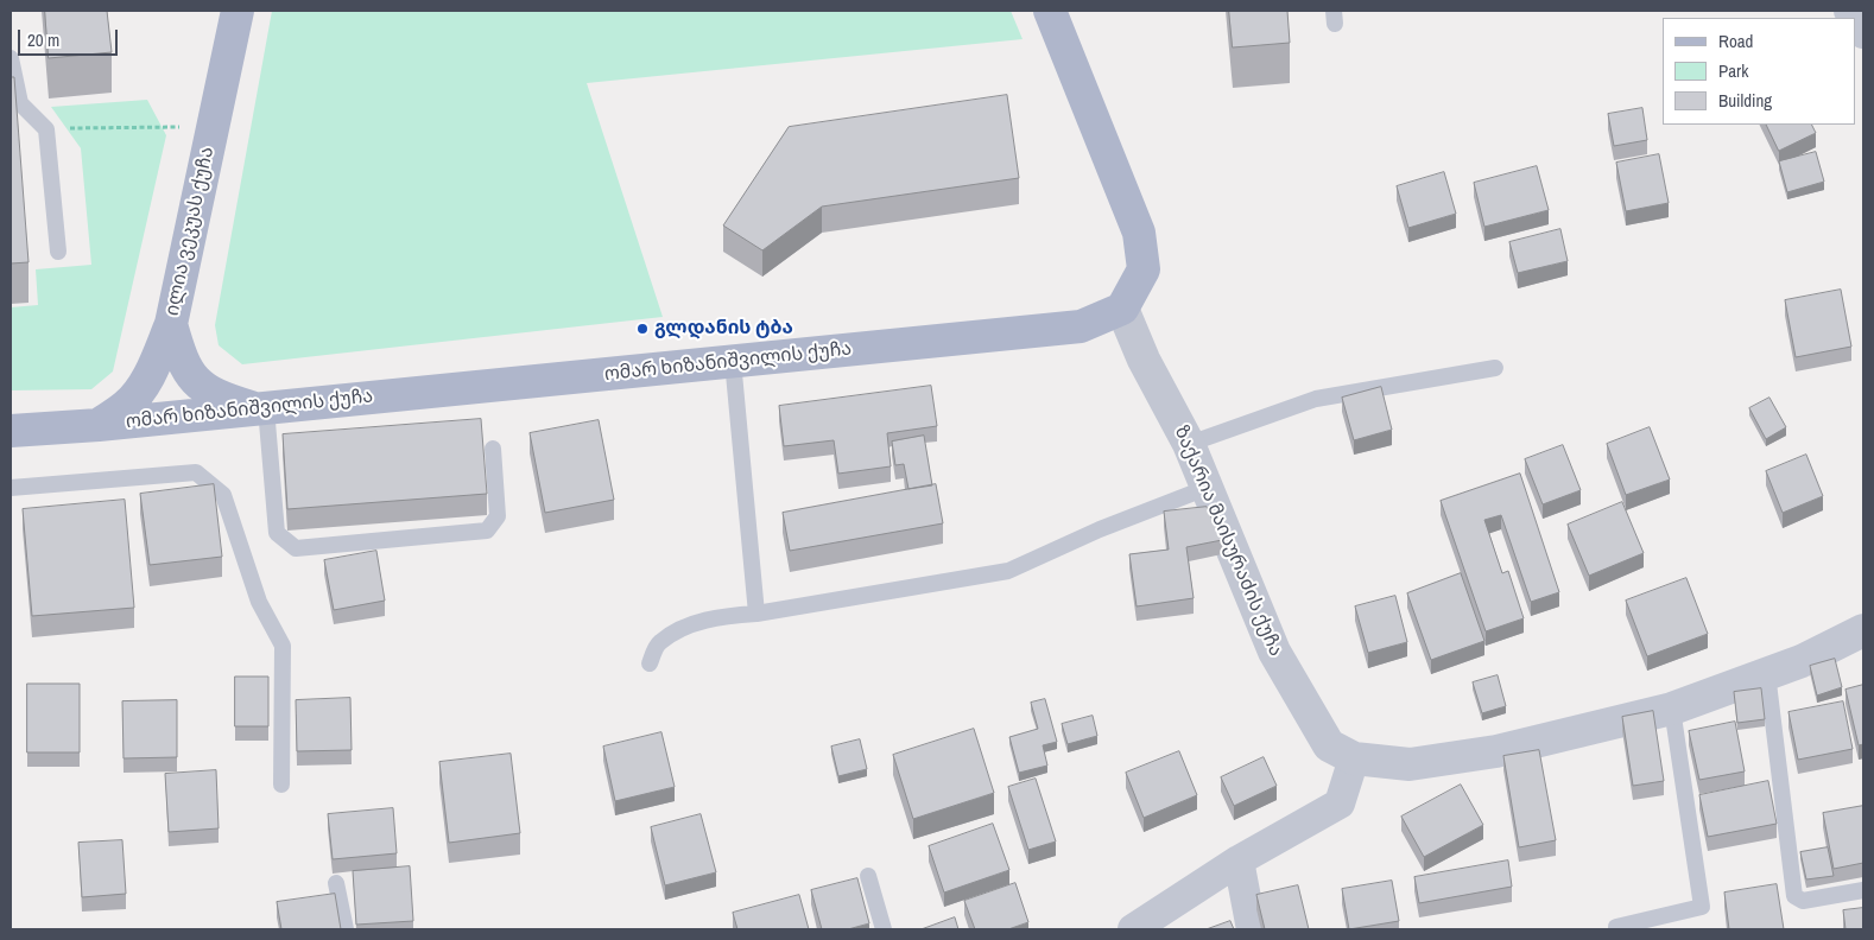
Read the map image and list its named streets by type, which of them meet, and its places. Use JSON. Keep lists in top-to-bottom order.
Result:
{
  "streets": {
    "main road": ["ილია ვეკუას ქუჩა", "ომარ ხიზანიშვილის ქუჩა"],
    "street": ["ზაქარია მაისურაძის ქუჩა"]
  },
  "crossings": [
    ["ილია ვეკუას ქუჩა", "ომარ ხიზანიშვილის ქუჩა"],
    ["ომარ ხიზანიშვილის ქუჩა", "ზაქარია მაისურაძის ქუჩა"]
  ],
  "places": ["გლდანის ტბა"],
  "legend": ["Road", "Park", "Building"],
  "scale_bar": "20 m"
}
